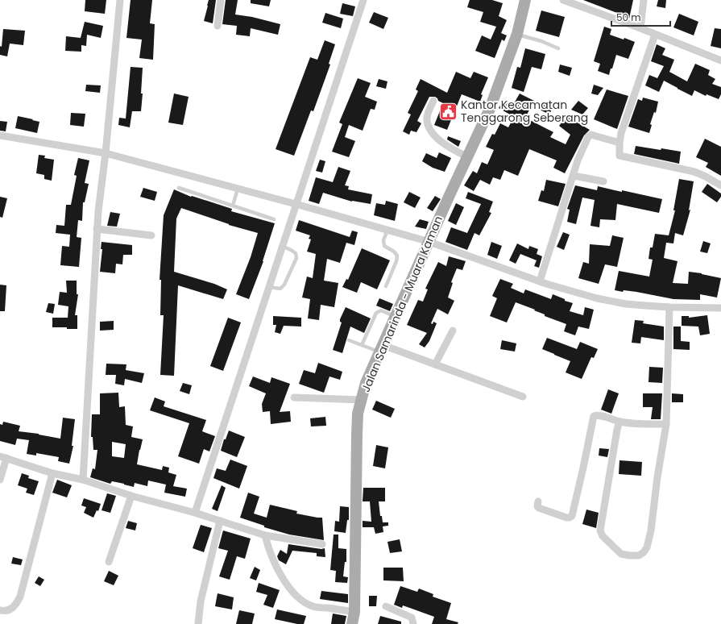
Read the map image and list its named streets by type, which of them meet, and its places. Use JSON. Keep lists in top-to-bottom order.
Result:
{
  "streets": {
    "main road": ["Jalan Samarinda - Muara Kaman"]
  },
  "places": {
    "public building": ["Kantor Kecamatan Tenggarong Seberang"]
  },
  "scale_bar": "50 m"
}
